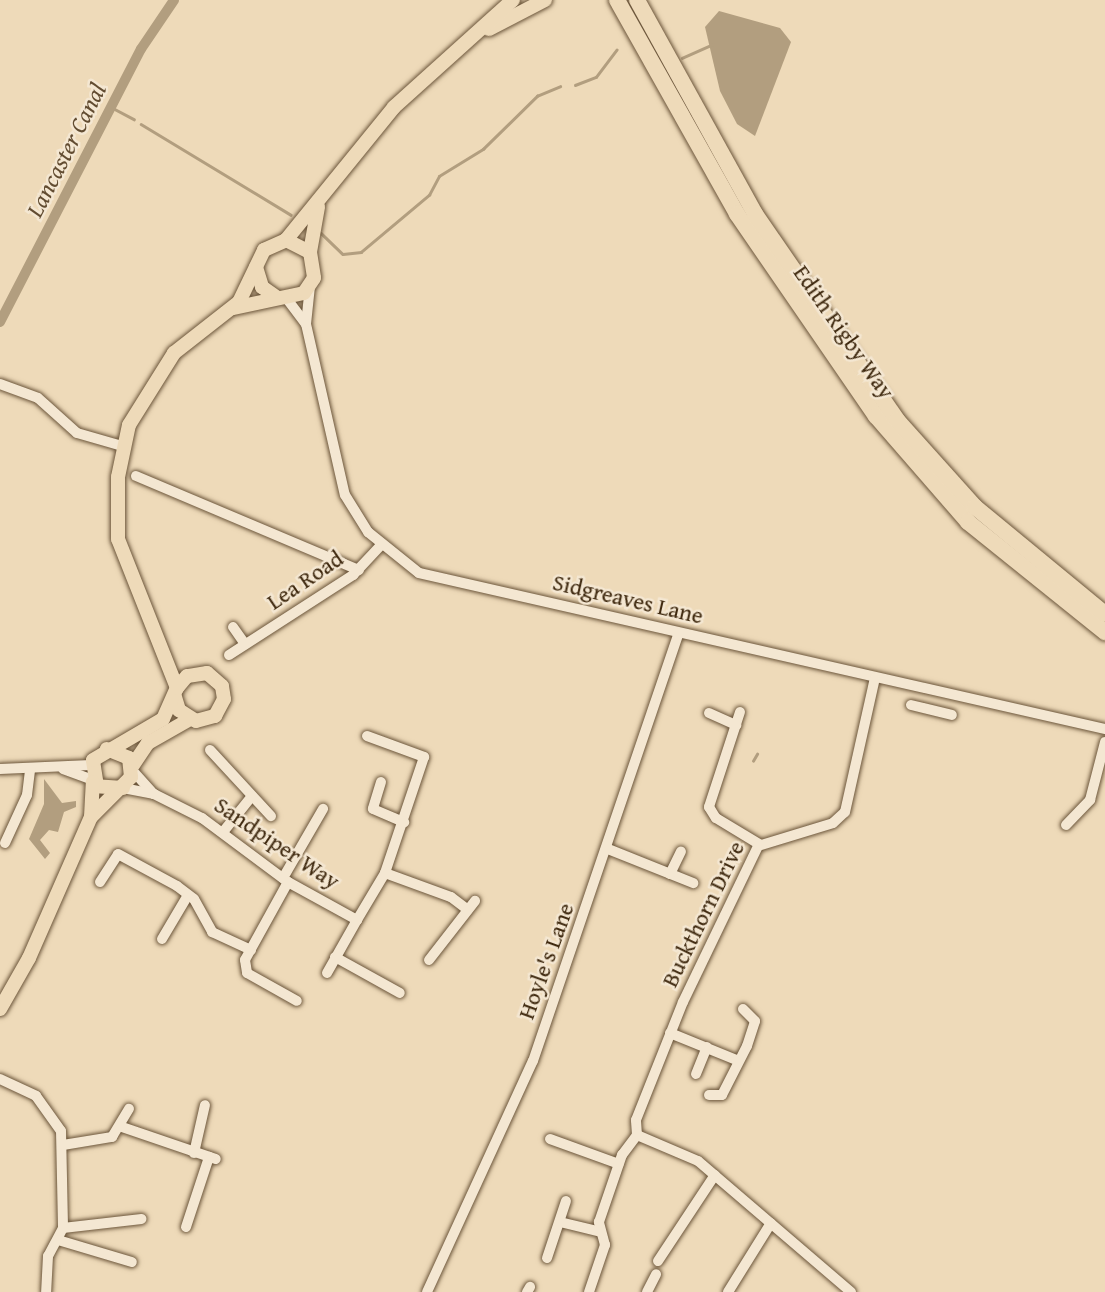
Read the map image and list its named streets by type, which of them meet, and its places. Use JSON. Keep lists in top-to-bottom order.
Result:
{
  "streets": {
    "highway": ["Edith Rigby Way"],
    "street": [
      "Lea Road",
      "Sidgreaves Lane",
      "Sandpiper Way",
      "Buckthorn Drive",
      "Hoyle's Lane"
    ]
  },
  "crossings": [
    ["Lea Road", "Sidgreaves Lane"],
    ["Sidgreaves Lane", "Buckthorn Drive"],
    ["Sidgreaves Lane", "Hoyle's Lane"]
  ],
  "water": ["Lancaster Canal"]
}
